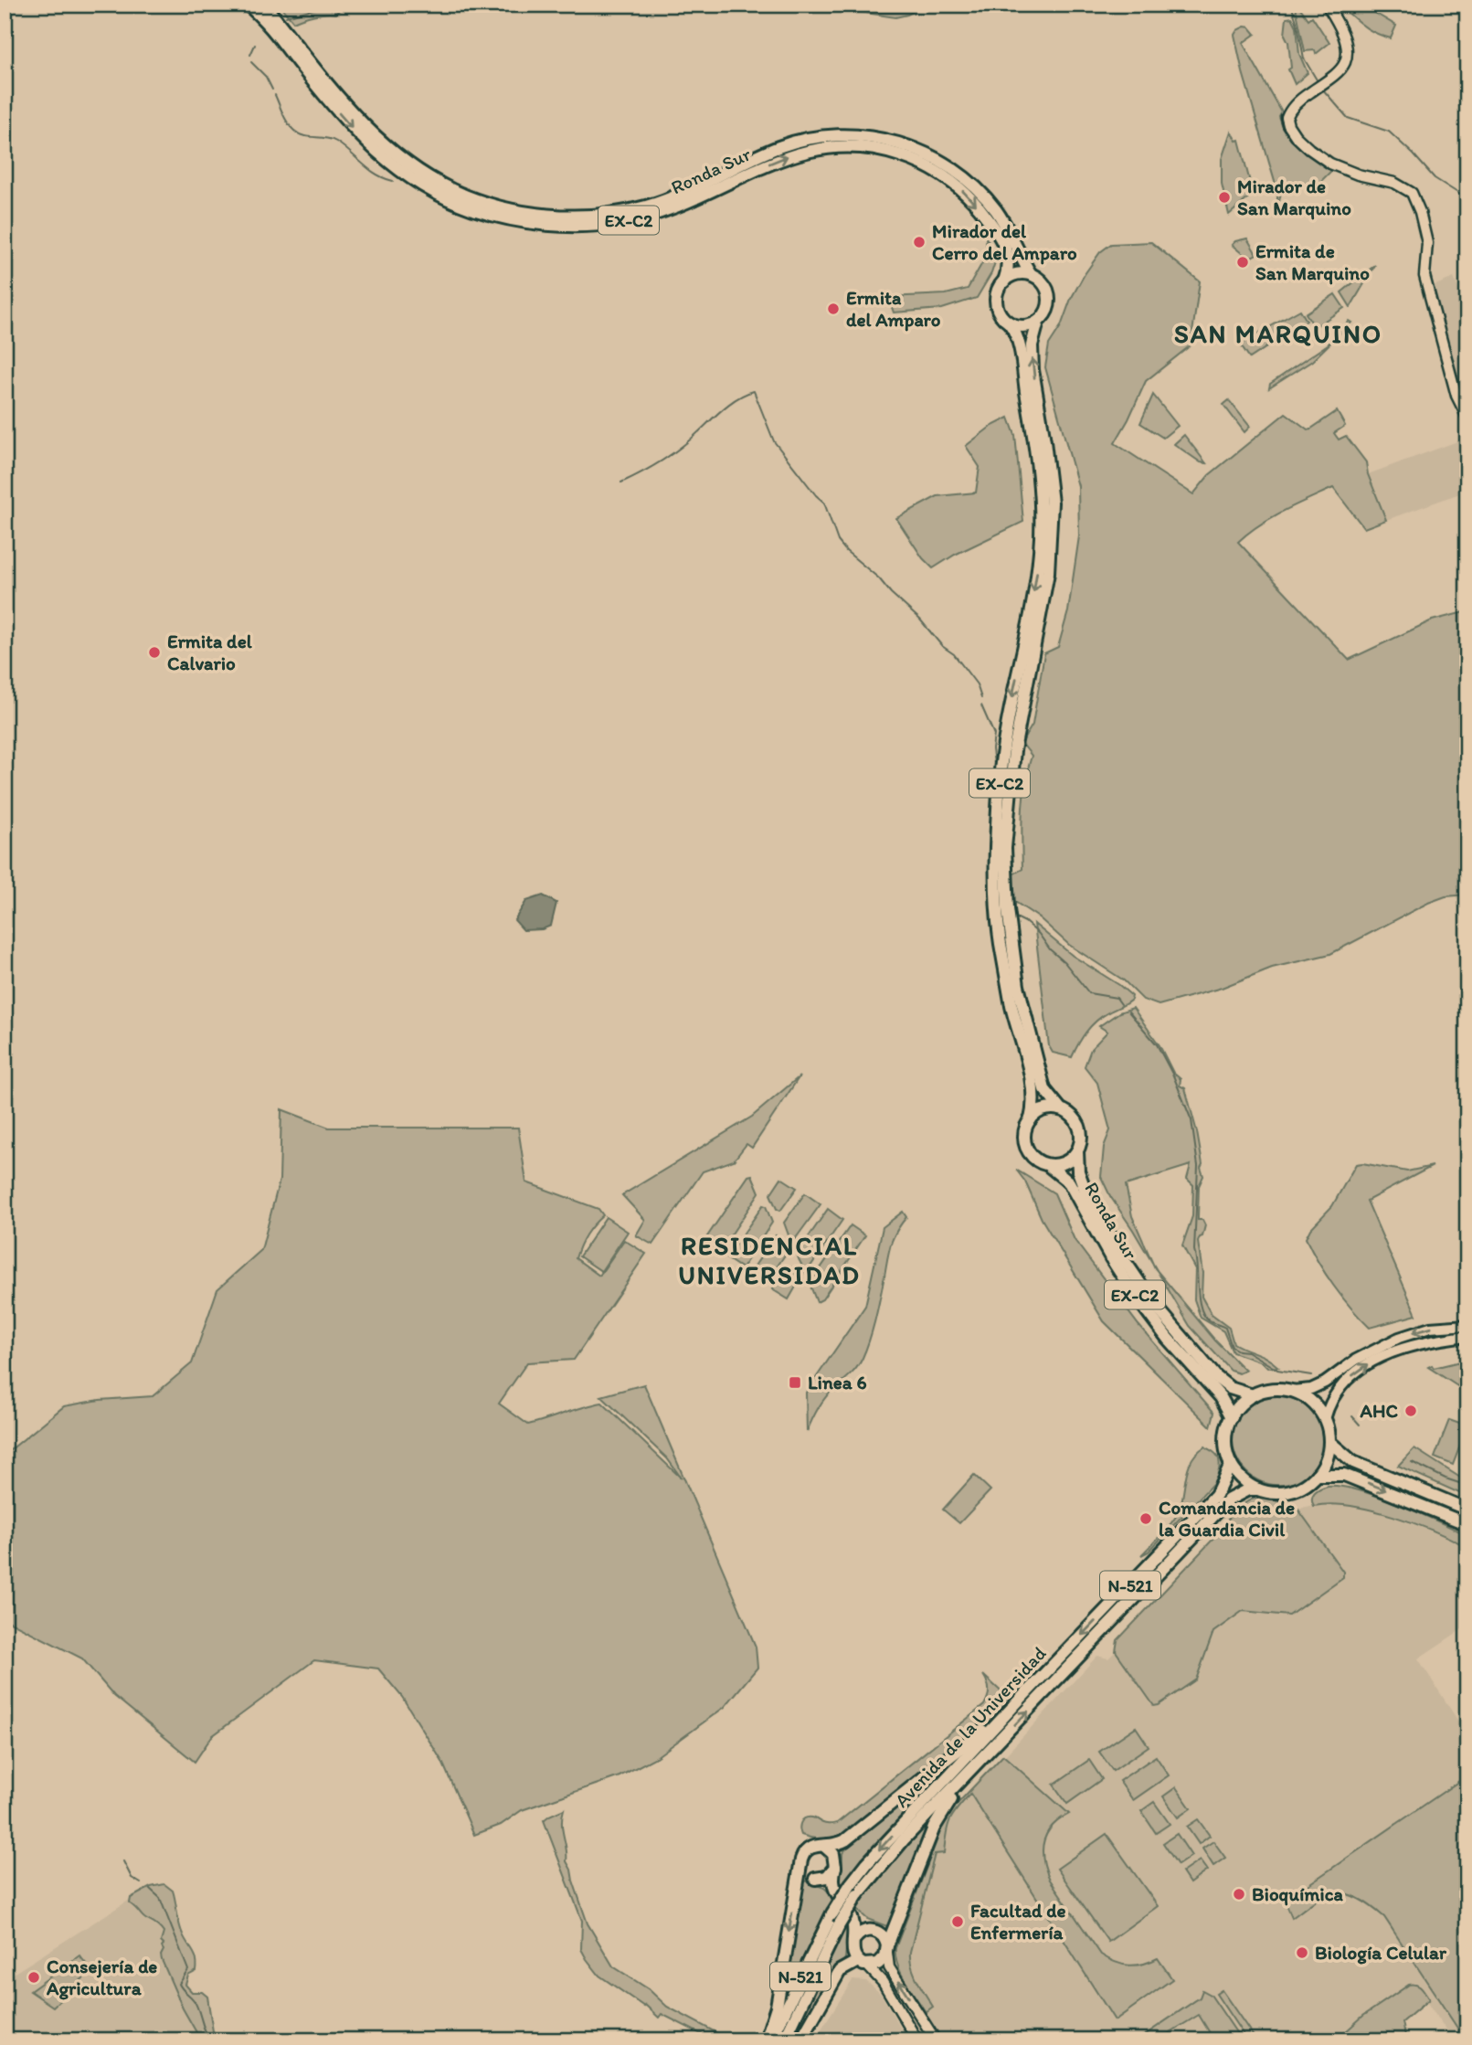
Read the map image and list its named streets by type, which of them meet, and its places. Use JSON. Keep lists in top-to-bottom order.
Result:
{
  "streets": {
    "highway": [
      "Ronda Sur",
      "EX-C2",
      "N-521",
      "Avenida de la Universidad"
    ]
  },
  "crossings": [
    ["Ronda Sur", "EX-C2"],
    ["Ronda Sur", "N-521"],
    ["Ronda Sur", "Avenida de la Universidad"],
    ["N-521", "Avenida de la Universidad"]
  ],
  "districts": ["SAN MARQUINO", "RESIDENCIAL UNIVERSIDAD"],
  "places": {
    "other": [
      "Mirador de San Marquino",
      "Mirador del Cerro del Amparo",
      "Ermita de San Marquino",
      "Ermita del Amparo",
      "Ermita del Calvario",
      "AHC",
      "Comandancia de la Guardia Civil",
      "Bioquímica",
      "Facultad de Enfermería",
      "Biología Celular",
      "Consejería de Agricultura"
    ],
    "transit": ["Linea 6"]
  }
}
